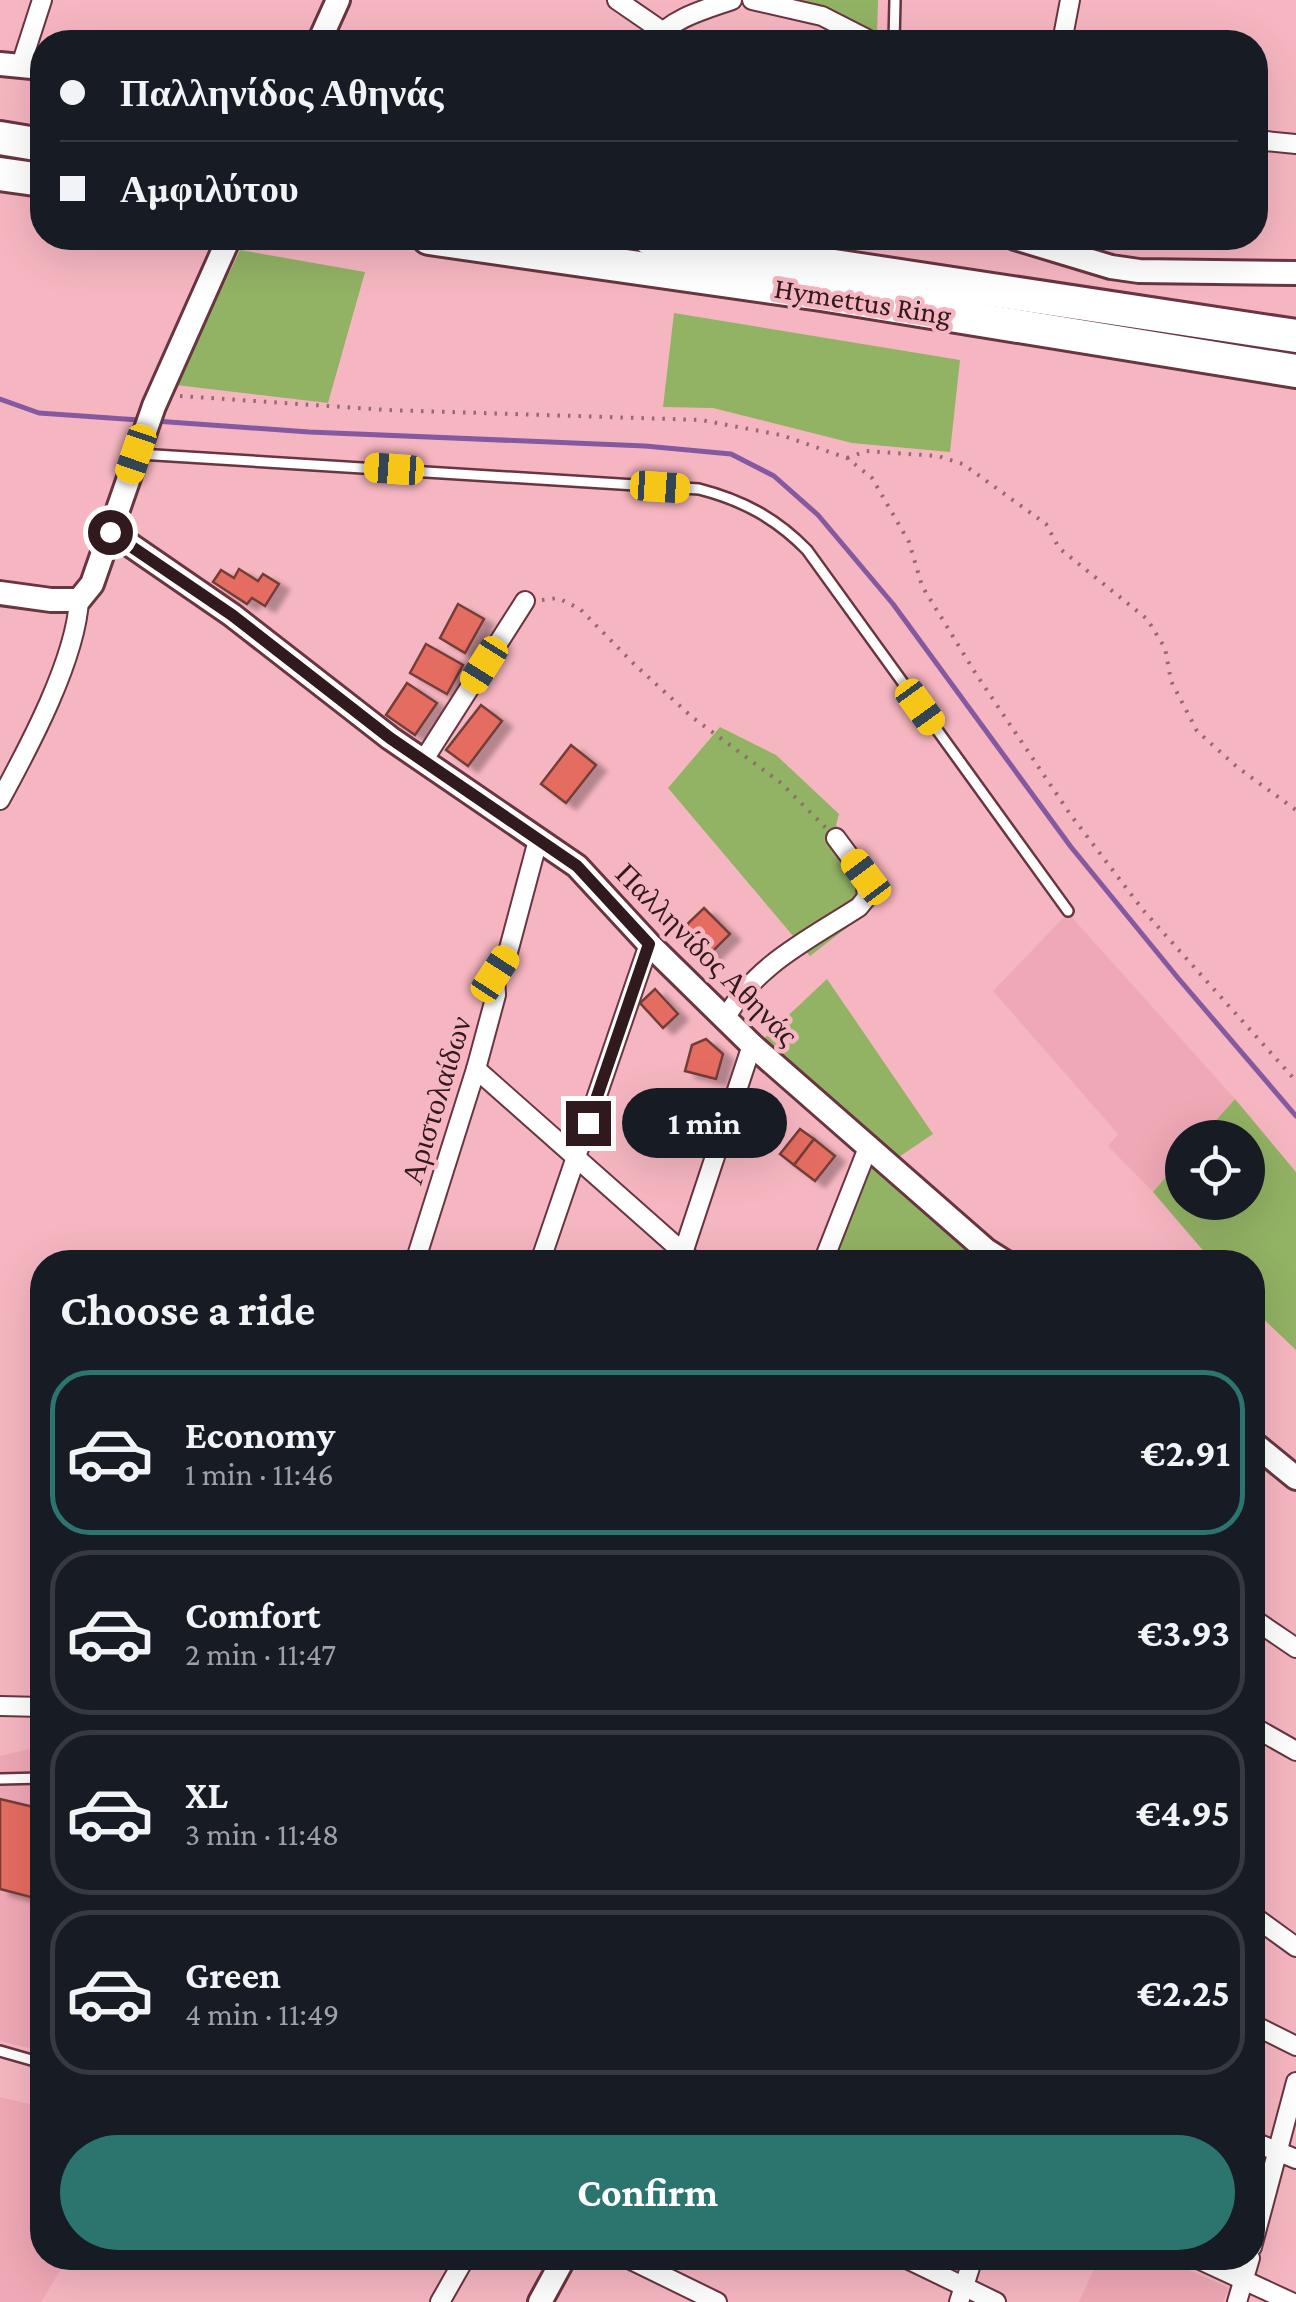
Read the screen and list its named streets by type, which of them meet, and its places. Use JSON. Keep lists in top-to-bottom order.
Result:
{
  "streets": {
    "highway": ["Hymettus Ring"],
    "street": ["Παλληνίδος Αθηνάς", "Αριστολαίδων"]
  },
  "crossings": [
    ["Παλληνίδος Αθηνάς", "Αριστολαίδων"]
  ],
  "page": {
    "banner": ["Παλληνίδος Αθηνάς", "Αμφιλύτου"],
    "bubble": "1 min",
    "heading": "Choose a ride",
    "list": [
      {
        "name": "Economy",
        "note": "1 min · 11:46",
        "value": "€2.91"
      },
      {
        "name": "Comfort",
        "note": "2 min · 11:47",
        "value": "€3.93"
      },
      {
        "name": "XL",
        "note": "3 min · 11:48",
        "value": "€4.95"
      },
      {
        "name": "Green",
        "note": "4 min · 11:49",
        "value": "€2.25"
      }
    ],
    "buttons": "Confirm"
  }
}
